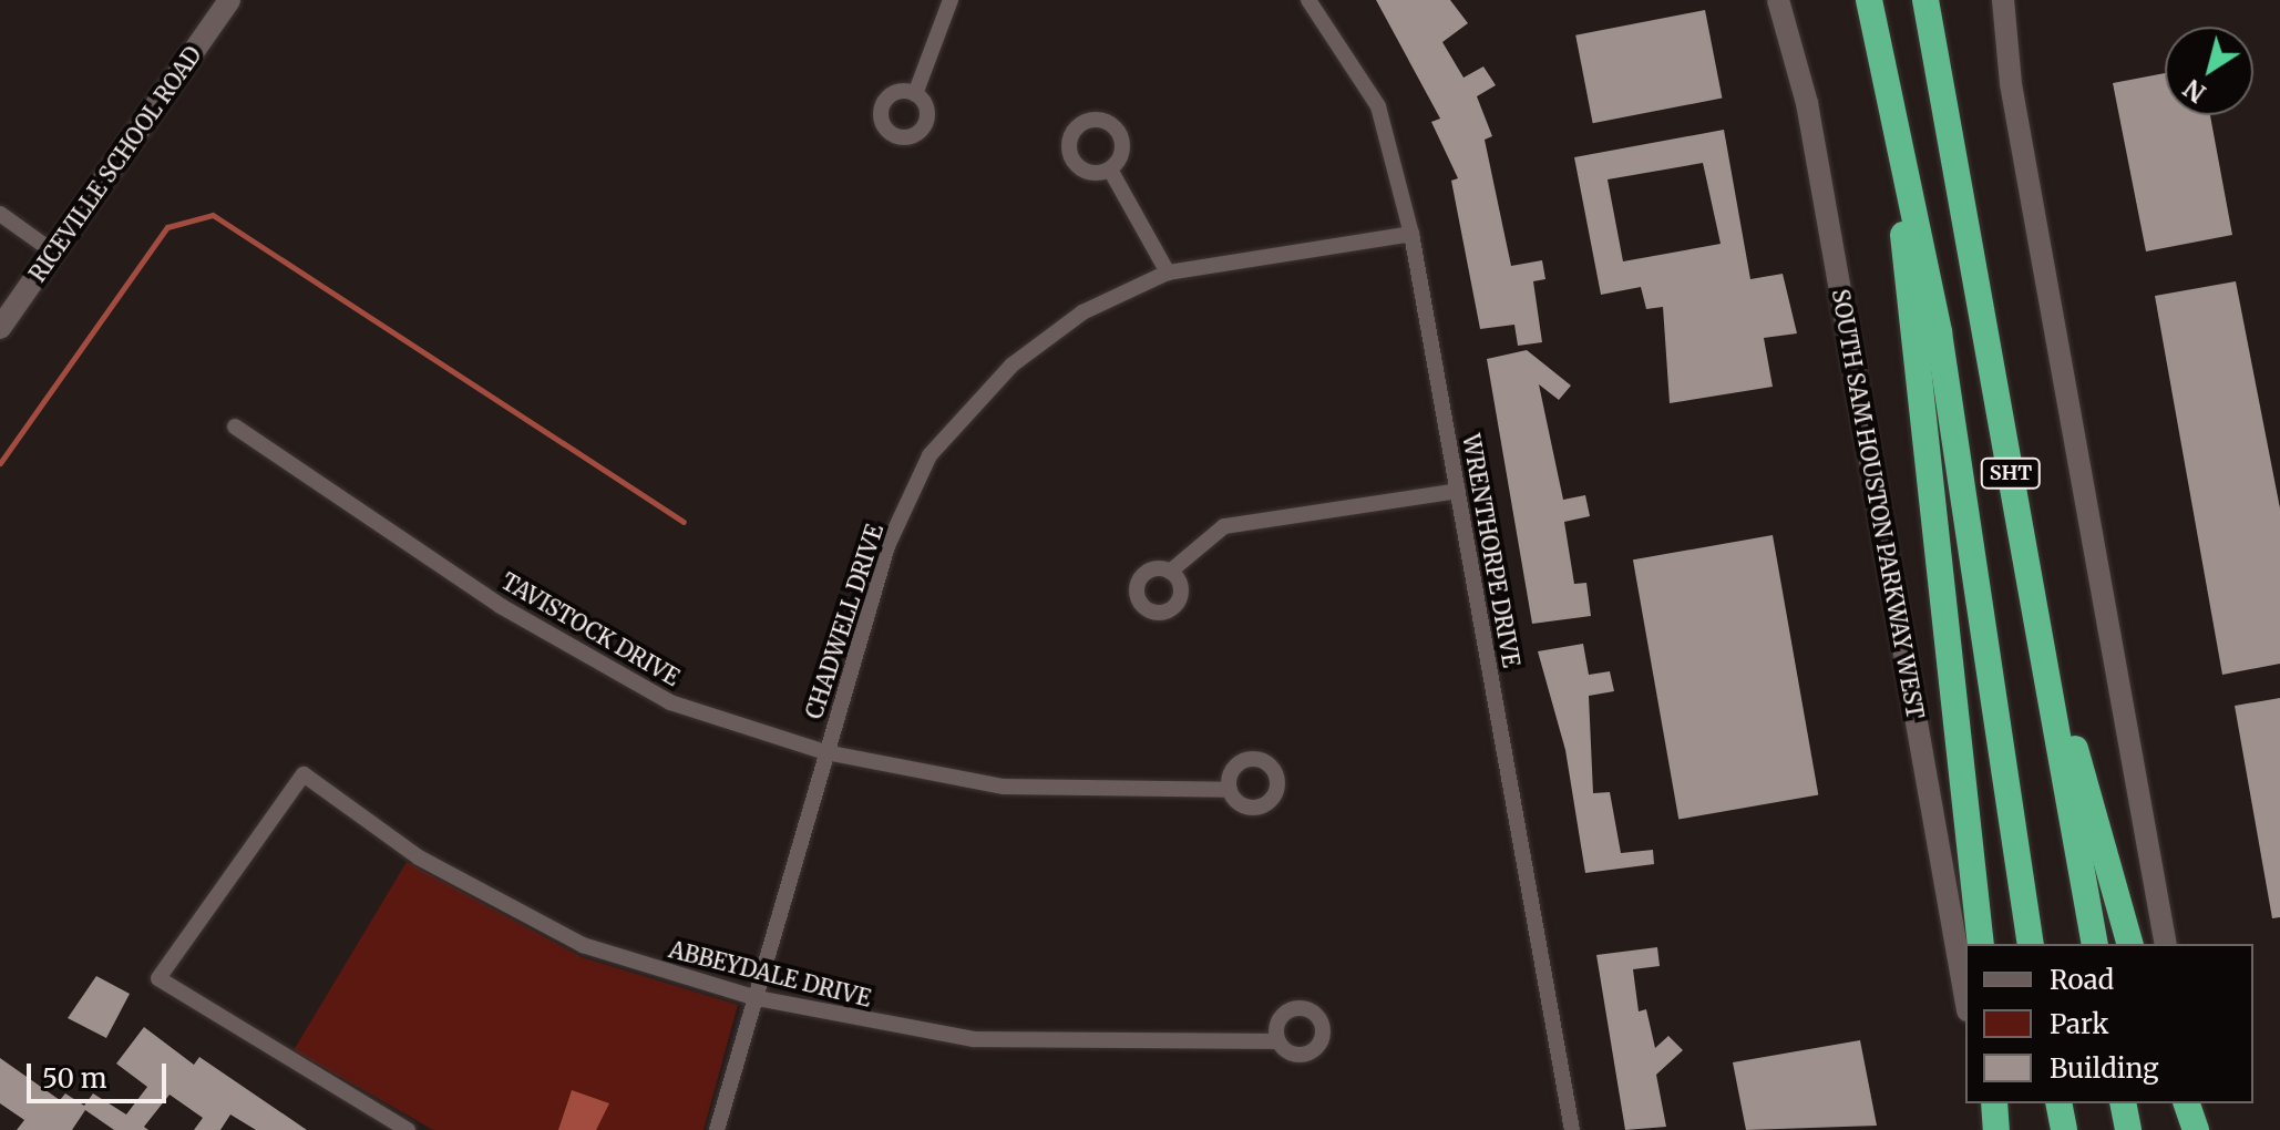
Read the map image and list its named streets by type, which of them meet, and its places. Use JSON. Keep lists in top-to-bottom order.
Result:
{
  "streets": {
    "highway": ["SHT"],
    "main road": ["RICEVILLE SCHOOL ROAD", "SOUTH SAM HOUSTON PARKWAY WEST"],
    "street": [
      "WRENTHORPE DRIVE",
      "CHADWELL DRIVE",
      "TAVISTOCK DRIVE",
      "ABBEYDALE DRIVE"
    ]
  },
  "crossings": [
    ["WRENTHORPE DRIVE", "CHADWELL DRIVE"],
    ["CHADWELL DRIVE", "TAVISTOCK DRIVE"],
    ["CHADWELL DRIVE", "ABBEYDALE DRIVE"]
  ],
  "legend": ["Road", "Park", "Building"],
  "scale_bar": "50 m",
  "north": "bottom left"
}
